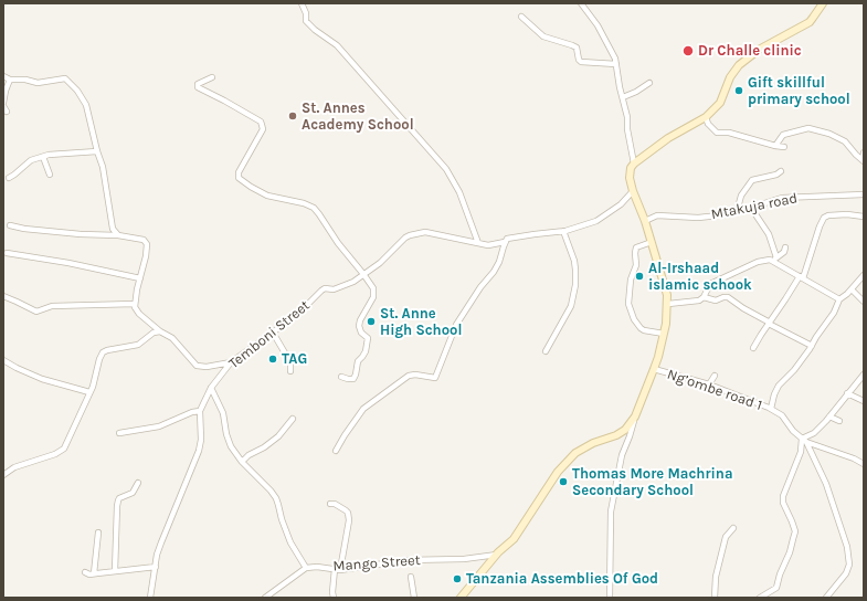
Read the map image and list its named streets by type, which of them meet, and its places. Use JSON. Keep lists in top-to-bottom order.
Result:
{
  "streets": {
    "street": [
      "Mtakuja road",
      "Temboni Street",
      "Ng’ombe road 1",
      "Mango Street"
    ]
  },
  "places": [
    "Dr Challe clinic",
    "Gift skillful primary school",
    "St. Annes Academy School",
    "Al-Irshaad islamic schook",
    "St. Anne High School",
    "TAG",
    "Thomas More Machrina Secondary School",
    "Tanzania Assemblies Of God"
  ]
}
